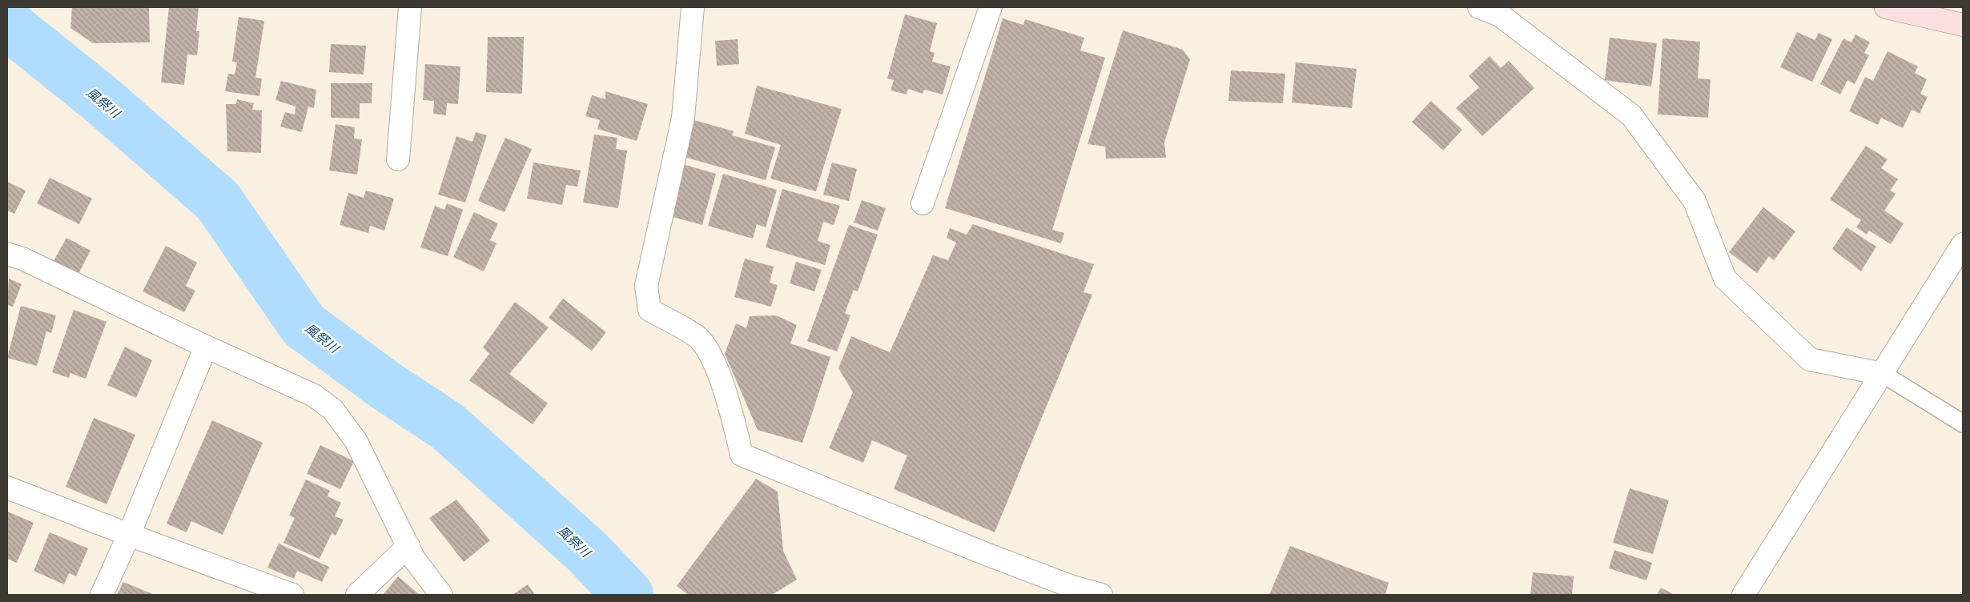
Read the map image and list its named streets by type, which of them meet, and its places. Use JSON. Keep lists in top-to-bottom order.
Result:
{
  "water": ["風祭川"]
}
